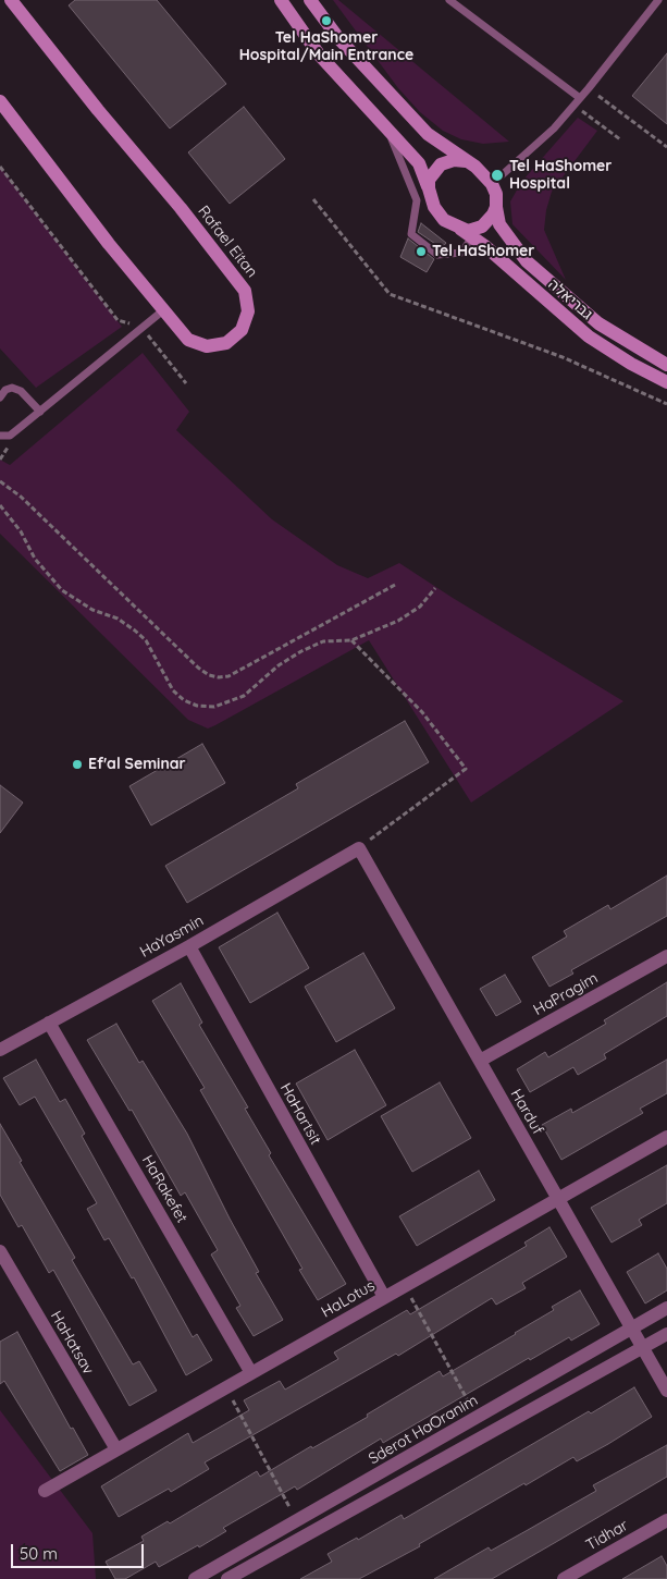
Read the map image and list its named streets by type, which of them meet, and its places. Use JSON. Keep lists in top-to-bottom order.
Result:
{
  "streets": {
    "street": [
      "Rafael Eitan",
      "גבריאלה",
      "HaYasmin",
      "HaPragim",
      "Harduf",
      "HaHartsit",
      "HaRakefet",
      "HaLotus",
      "HaHatsav",
      "Sderot HaOranim",
      "Tidhar"
    ]
  },
  "crossings": [
    ["HaYasmin", "Harduf"],
    ["HaYasmin", "HaHartsit"],
    ["HaYasmin", "HaRakefet"],
    ["HaPragim", "Harduf"],
    ["Harduf", "HaLotus"],
    ["Harduf", "Sderot HaOranim"],
    ["HaHartsit", "HaLotus"],
    ["HaRakefet", "HaLotus"],
    ["HaLotus", "HaHatsav"]
  ],
  "places": [
    "Tel HaShomer Hospital/Main Entrance",
    "Tel HaShomer Hospital",
    "Tel HaShomer",
    "Ef'al Seminar"
  ],
  "scale_bar": "50 m"
}
